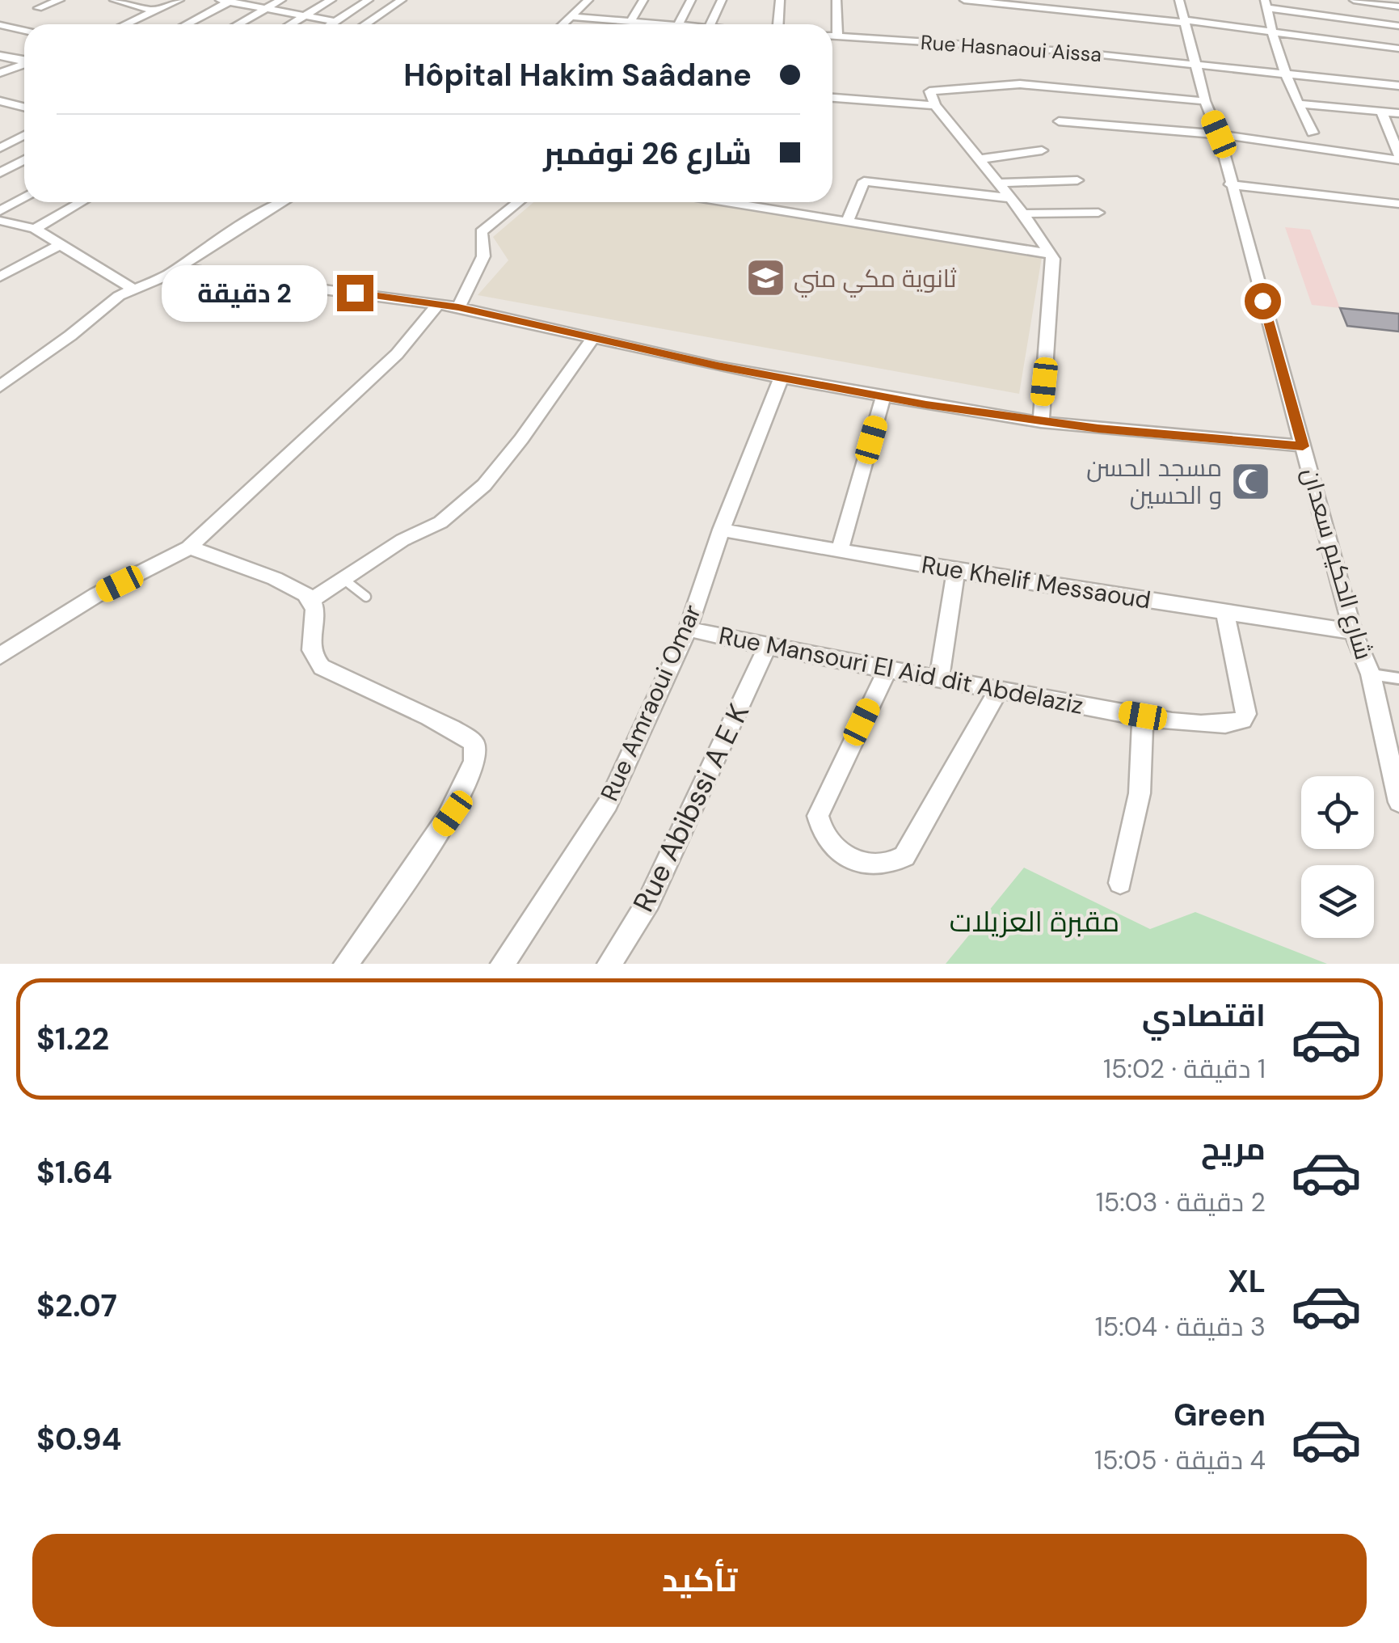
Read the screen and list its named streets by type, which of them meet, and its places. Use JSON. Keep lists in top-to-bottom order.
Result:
{
  "streets": {
    "street": [
      "Rue Hasnaoui Aissa",
      "شارع الحكيم سعدان",
      "Rue Khelif Messaoud",
      "Rue Mansouri El Aid dit Abdelaziz",
      "Rue Amraoui Omar",
      "Rue Abibssi A E K"
    ]
  },
  "crossings": [
    ["Rue Hasnaoui Aissa", "شارع الحكيم سعدان"],
    ["شارع الحكيم سعدان", "Rue Khelif Messaoud"],
    ["Rue Khelif Messaoud", "Rue Mansouri El Aid dit Abdelaziz"],
    ["Rue Khelif Messaoud", "Rue Amraoui Omar"],
    ["Rue Mansouri El Aid dit Abdelaziz", "Rue Amraoui Omar"],
    ["Rue Mansouri El Aid dit Abdelaziz", "Rue Abibssi A E K"]
  ],
  "parks": ["مقبرة العزيلات"],
  "places": {
    "school or university": ["ثانوية مكي مني"],
    "mosque": ["مسجد الحسن و الحسين"]
  },
  "page": {
    "banner": ["Hôpital Hakim Saâdane", "شارع 26 نوفمبر"],
    "bubble": "2 دقيقة",
    "list": [
      {
        "name": "اقتصادي",
        "note": "1 دقيقة · 15:02",
        "value": "$1.22"
      },
      {
        "name": "مريح",
        "note": "2 دقيقة · 15:03",
        "value": "$1.64"
      },
      {
        "name": "XL",
        "note": "3 دقيقة · 15:04",
        "value": "$2.07"
      },
      {
        "name": "Green",
        "note": "4 دقيقة · 15:05",
        "value": "$0.94"
      }
    ],
    "buttons": "تأكيد"
  }
}
